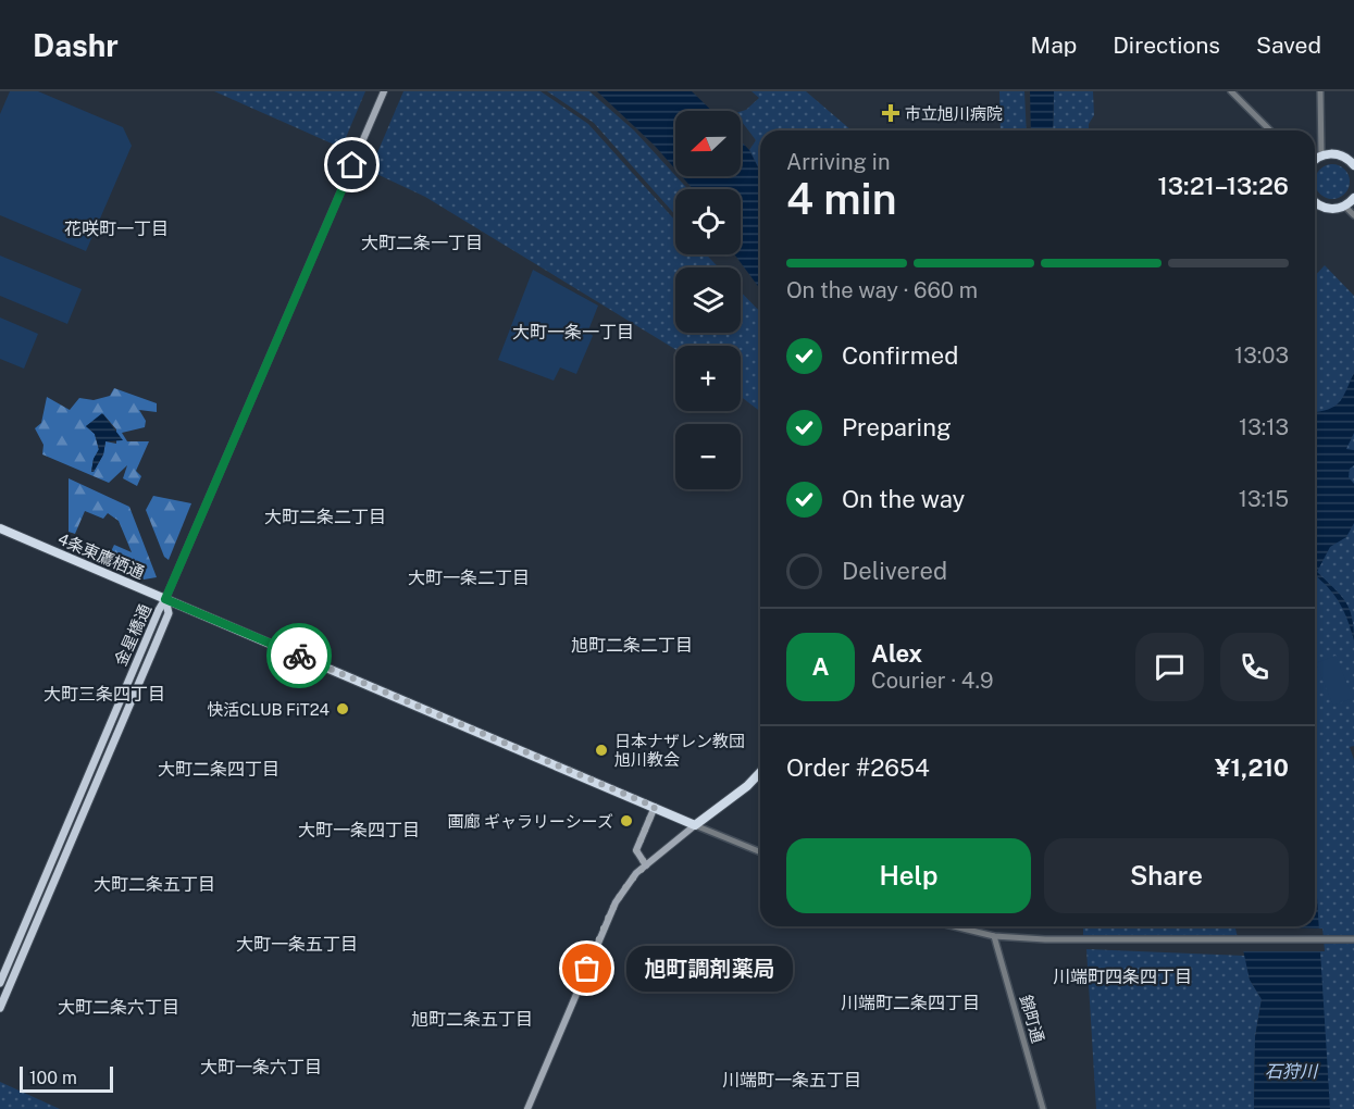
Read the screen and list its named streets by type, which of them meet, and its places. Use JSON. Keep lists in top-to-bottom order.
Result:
{
  "streets": {
    "highway": ["4条東鷹栖通"],
    "main road": ["金星橋通"],
    "street": ["錦町通"]
  },
  "crossings": [
    ["4条東鷹栖通", "金星橋通"]
  ],
  "districts": [
    "花咲町一丁目",
    "大町二条一丁目",
    "大町一条一丁目",
    "大町二条二丁目",
    "大町一条二丁目",
    "旭町二条二丁目",
    "大町三条四丁目",
    "大町二条四丁目",
    "大町一条四丁目",
    "大町二条五丁目",
    "大町一条五丁目",
    "川端町四条四丁目",
    "川端町二条四丁目",
    "大町二条六丁目",
    "旭町二条五丁目",
    "大町一条六丁目",
    "川端町一条五丁目"
  ],
  "water": ["石狩川"],
  "places": {
    "health": ["市立旭川病院"],
    "other": [
      "快活CLUB FiT24",
      "日本ナザレン教団 旭川教会",
      "画廊 ギャラリーシーズ",
      "旭町調剤薬局"
    ]
  },
  "scale_bar": "100 m",
  "north": "left",
  "page": {
    "header": "Dashr",
    "nav": ["Map", "Directions", "Saved"],
    "map_buttons": ["+", "−"],
    "heading": ["4 min", "Arriving in", "13:21–13:26"],
    "panel": [
      "Alex",
      "Courier · 4.9",
      "Order #2654",
      "¥1,210"
    ],
    "bar": "On the way · 660 m",
    "list": [
      ["Confirmed", "13:03"],
      ["Preparing", "13:13"],
      ["On the way", "13:15"],
      "Delivered"
    ],
    "round": "A",
    "buttons": ["Help", "Share"],
    "bubble": "旭町調剤薬局",
    "scale": "100 m"
  }
}
